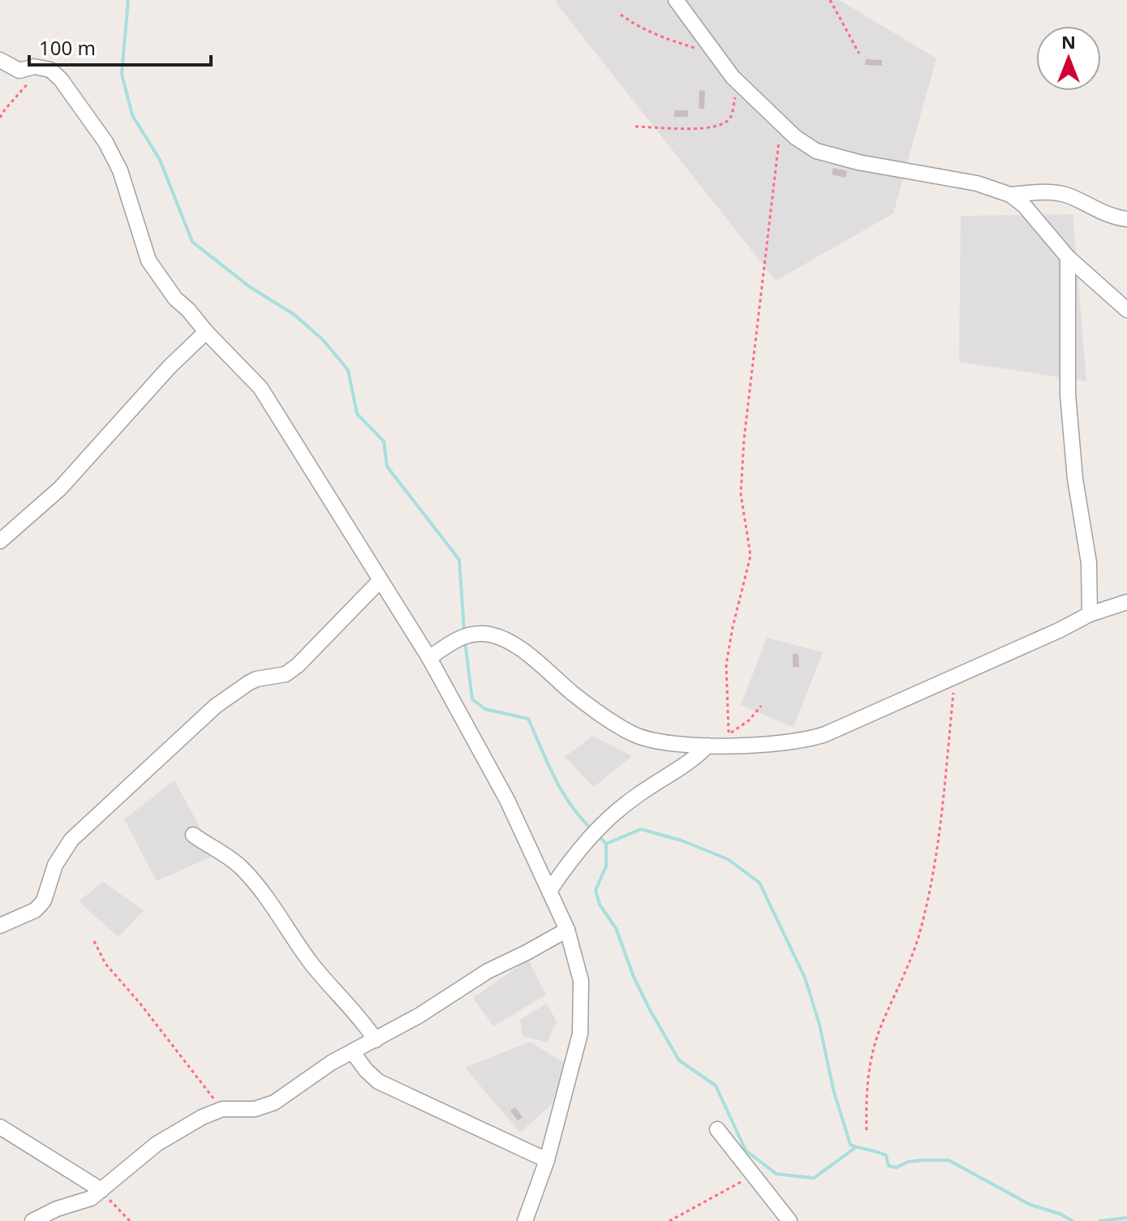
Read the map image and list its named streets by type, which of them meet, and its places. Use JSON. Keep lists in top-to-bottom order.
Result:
{
  "scale_bar": "100 m",
  "north": "top"
}
